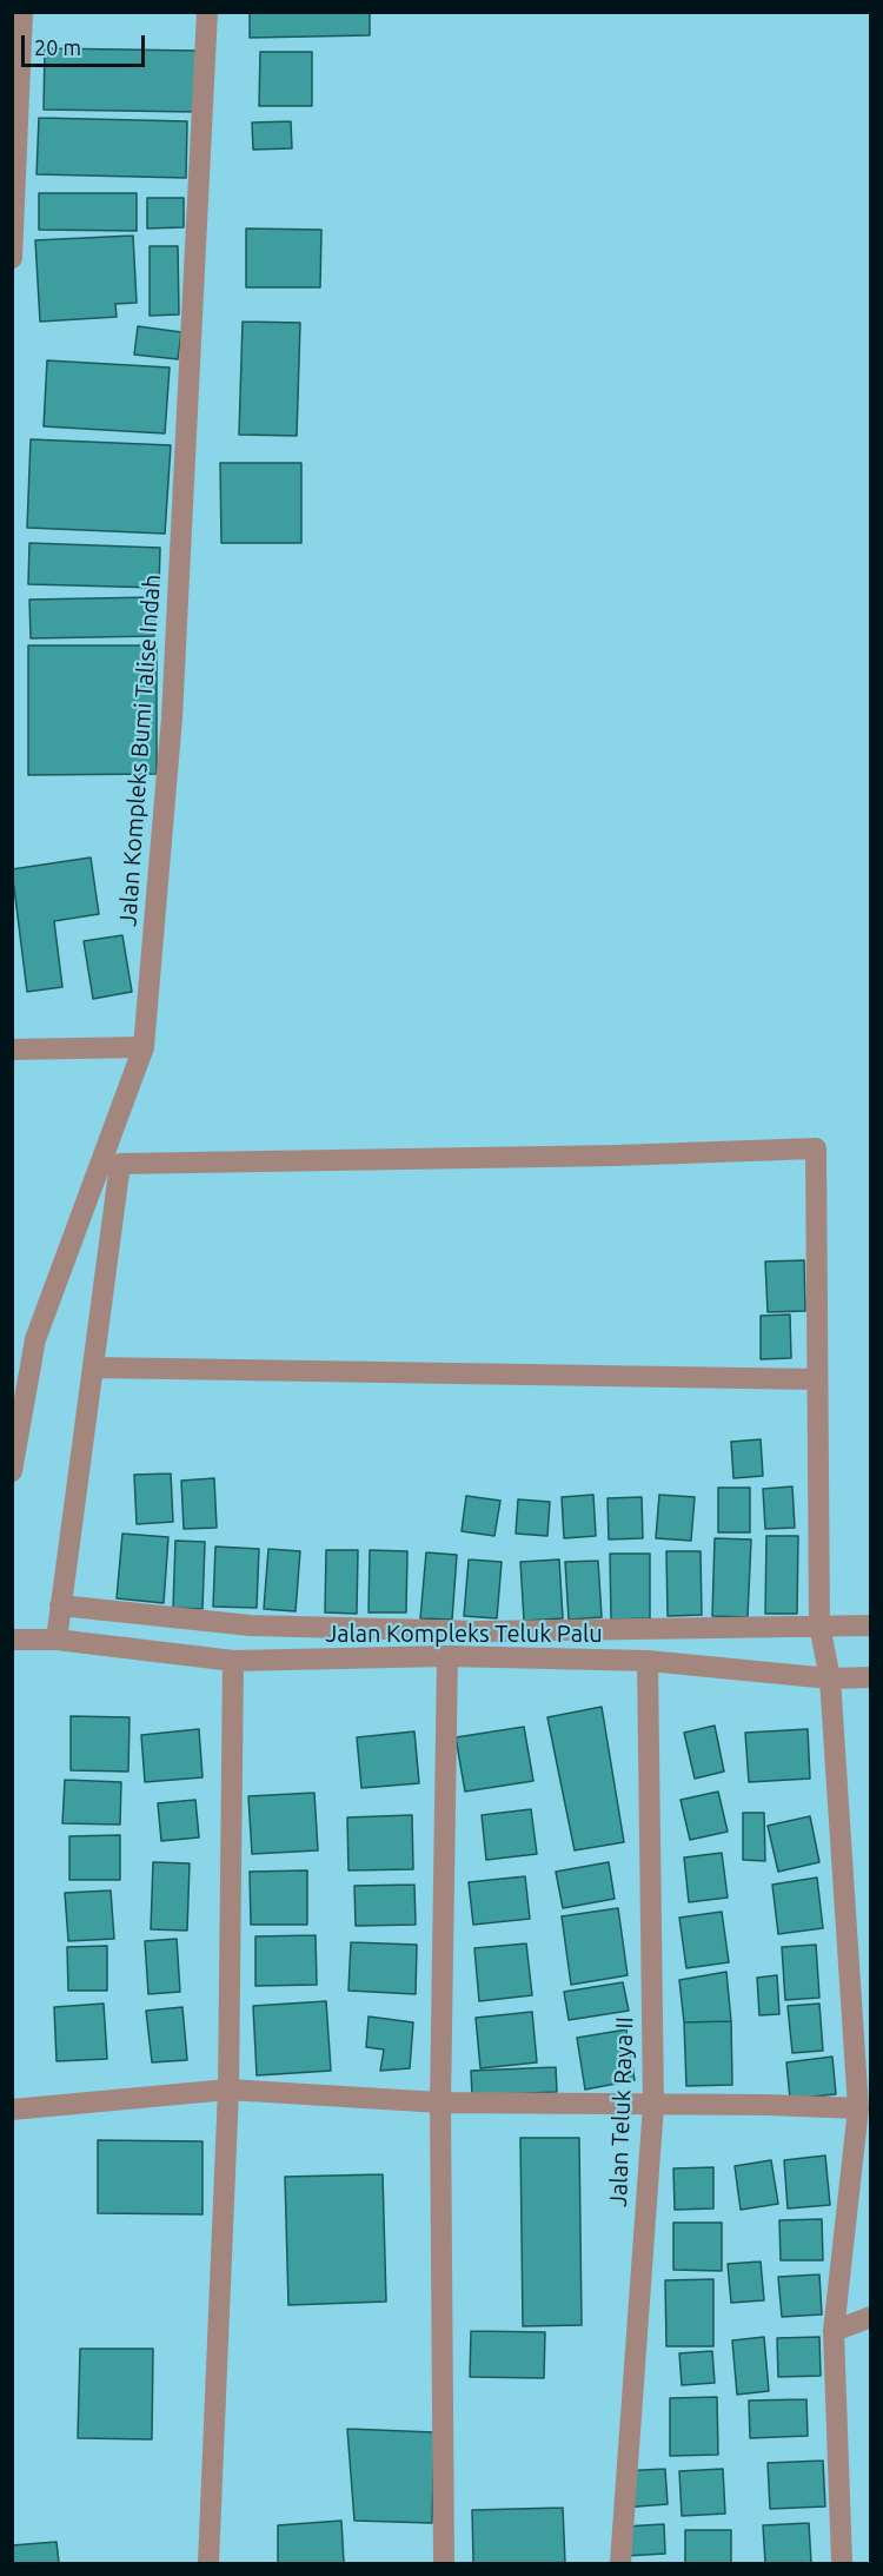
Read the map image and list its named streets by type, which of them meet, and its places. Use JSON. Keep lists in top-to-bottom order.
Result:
{
  "streets": {
    "street": ["Jalan Kompleks Bumi Talise Indah", "Jalan Kompleks Teluk Palu", "Jalan Teluk Raya II"]
  },
  "crossings": [
    ["Jalan Kompleks Teluk Palu", "Jalan Teluk Raya II"]
  ],
  "scale_bar": "20 m"
}
